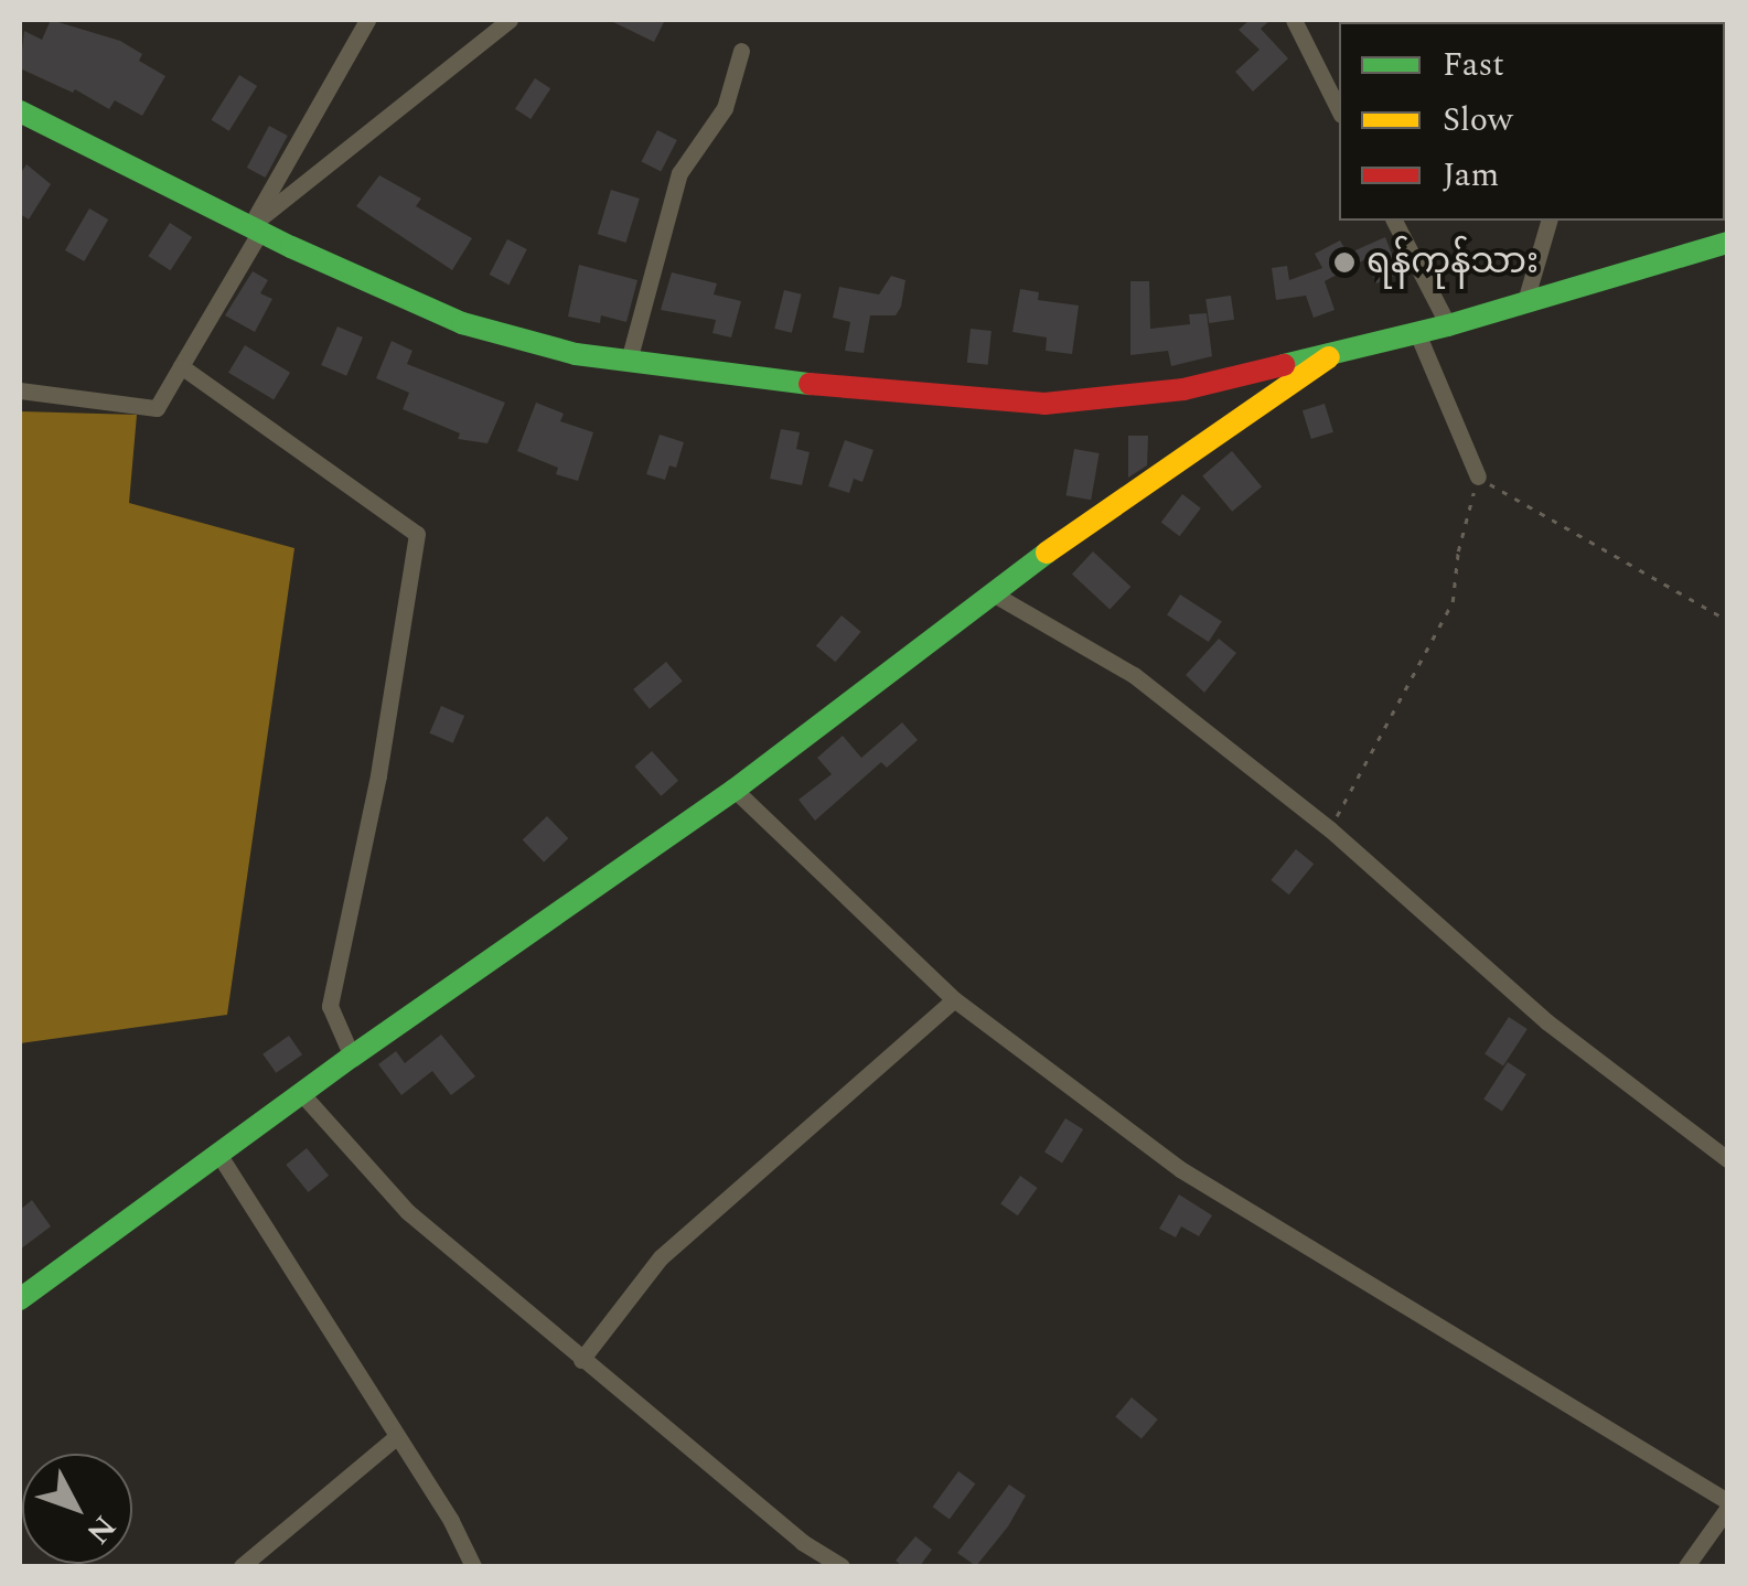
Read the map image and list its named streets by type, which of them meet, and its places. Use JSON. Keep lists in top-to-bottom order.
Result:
{
  "places": ["ရန်ကုန်သား"],
  "legend": ["Fast", "Slow", "Jam"],
  "north": "bottom right"
}
